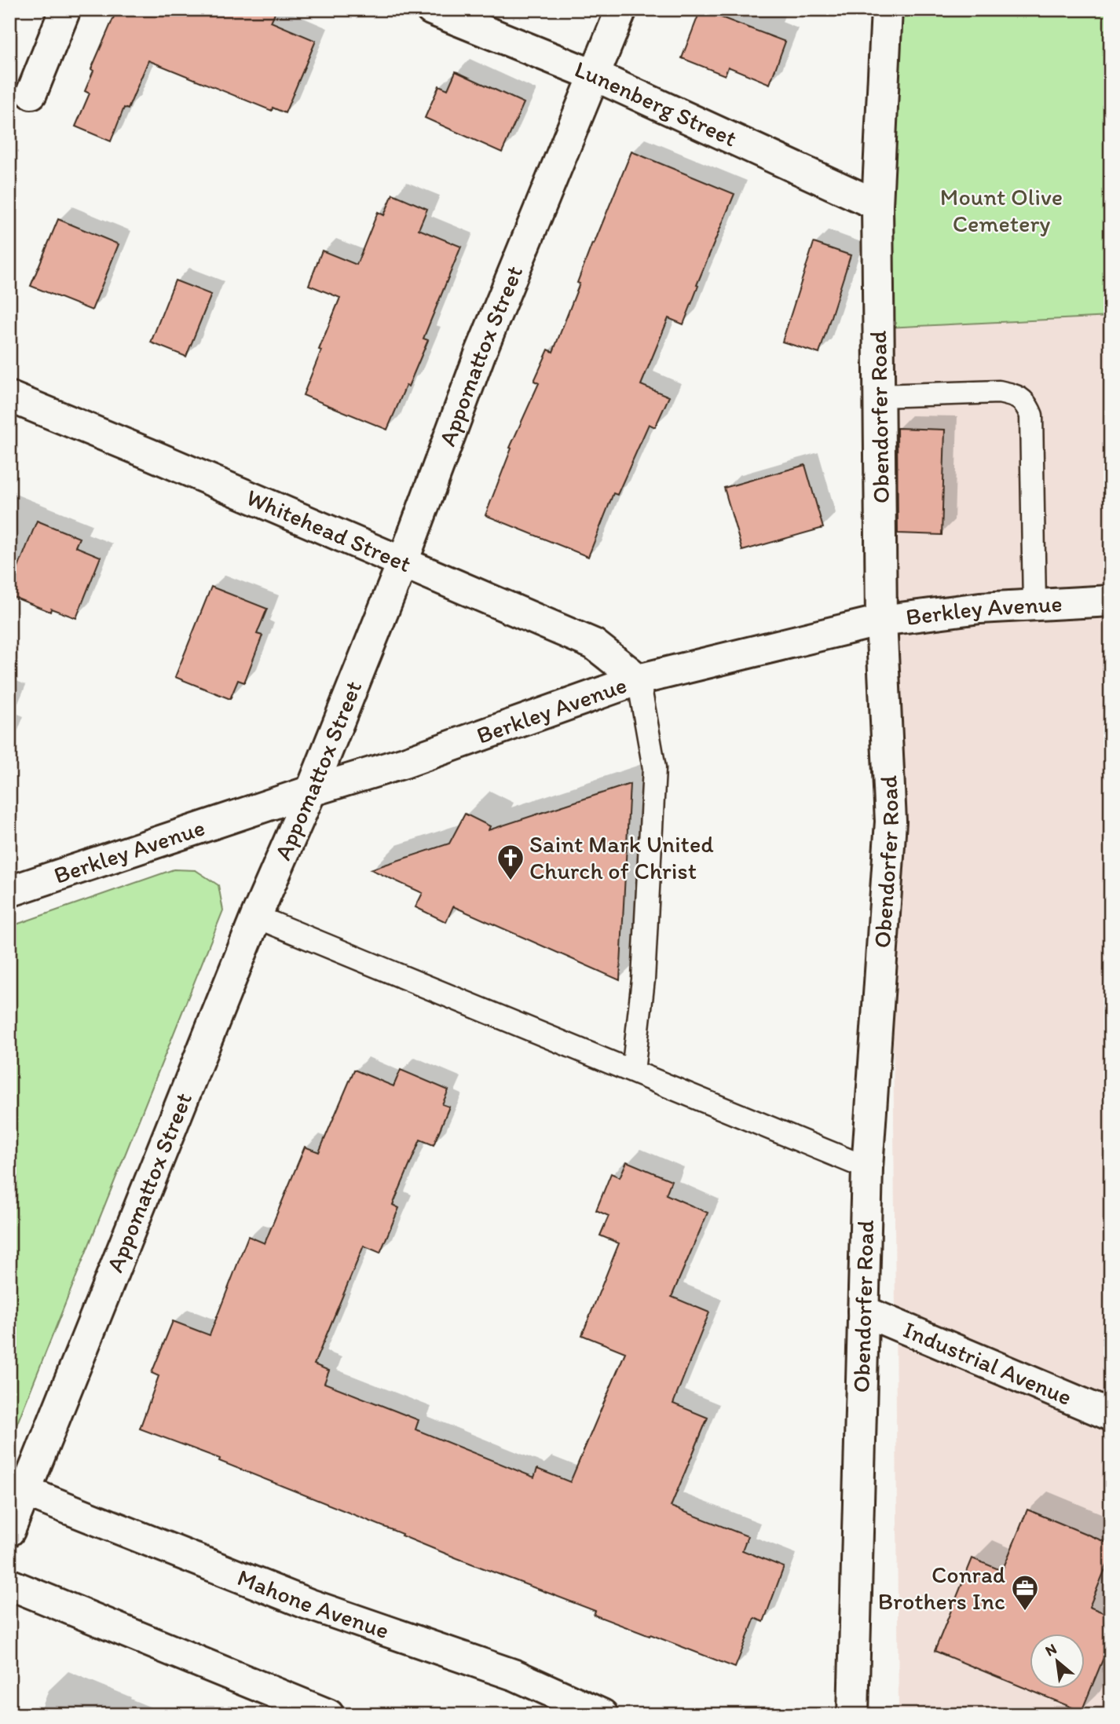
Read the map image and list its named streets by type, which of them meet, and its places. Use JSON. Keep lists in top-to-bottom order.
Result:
{
  "streets": {
    "street": [
      "Lunenberg Street",
      "Appomattox Street",
      "Obendorfer Road",
      "Whitehead Street",
      "Berkley Avenue",
      "Industrial Avenue",
      "Mahone Avenue"
    ]
  },
  "crossings": [
    ["Lunenberg Street", "Appomattox Street"],
    ["Lunenberg Street", "Obendorfer Road"],
    ["Appomattox Street", "Whitehead Street"],
    ["Appomattox Street", "Berkley Avenue"],
    ["Appomattox Street", "Mahone Avenue"],
    ["Obendorfer Road", "Berkley Avenue"],
    ["Obendorfer Road", "Industrial Avenue"],
    ["Whitehead Street", "Berkley Avenue"]
  ],
  "parks": ["Mount Olive Cemetery"],
  "places": {
    "church": ["Saint Mark United Church of Christ"],
    "office": ["Conrad Brothers Inc"]
  },
  "north": "top left"
}
